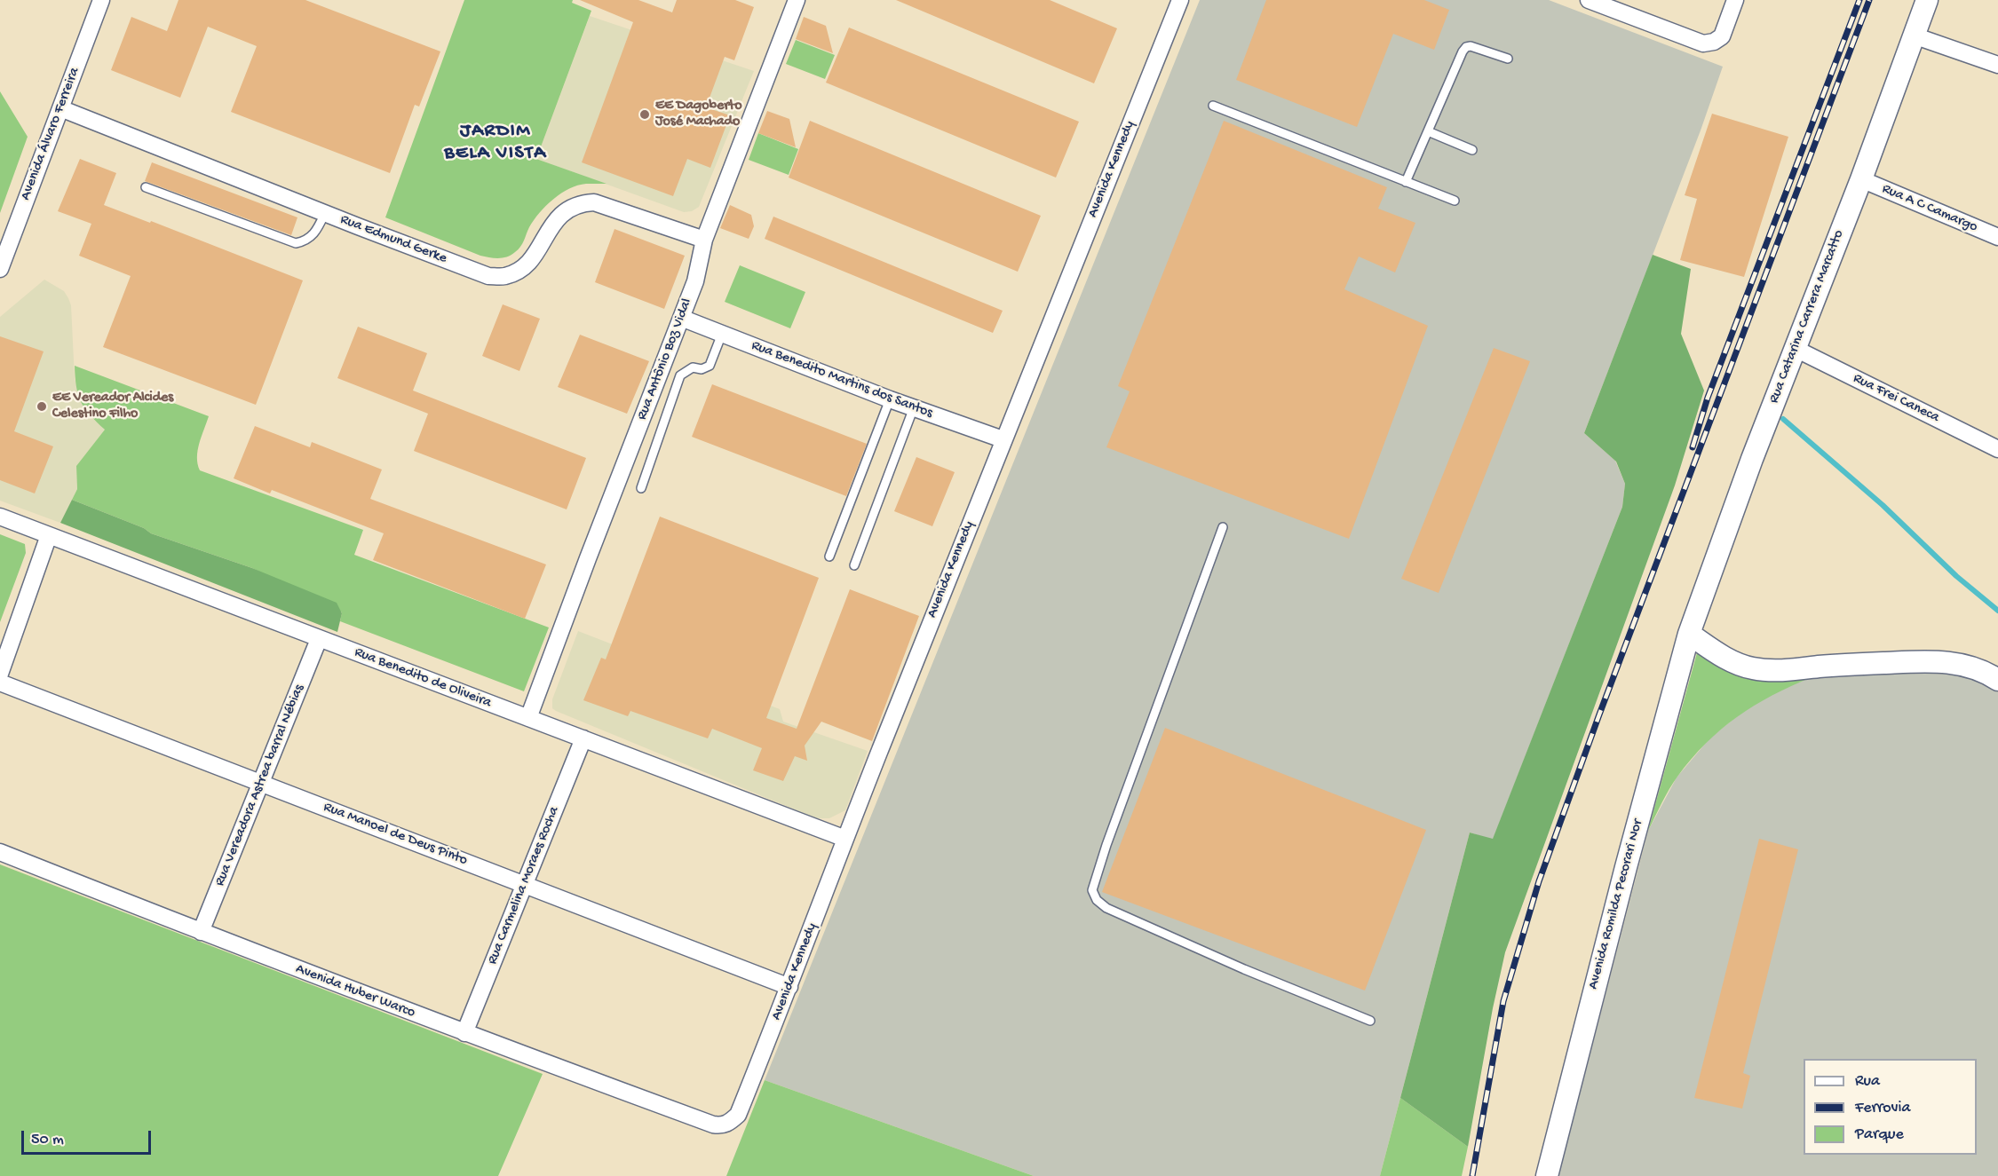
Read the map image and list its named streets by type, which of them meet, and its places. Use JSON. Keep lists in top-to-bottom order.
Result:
{
  "streets": {
    "street": [
      "Avenida Álvaro Ferreira",
      "Avenida Kennedy",
      "Rua A C Camargo",
      "Rua Edmund Gerke",
      "Rua Catarina Carrera Marcatto",
      "Rua Antônio Boz Vidal",
      "Rua Benedito Martins dos Santos",
      "Rua Frei Caneca",
      "Rua Benedito de Oliveira",
      "Rua Vereadora Astrea barral Nébias",
      "Rua Manoel de Deus Pinto",
      "Rua Carmelina Moraes Rocha",
      "Avenida Romilda Pecorari Nor",
      "Avenida Huber Warco"
    ]
  },
  "crossings": [
    ["Avenida Álvaro Ferreira", "Rua Edmund Gerke"],
    ["Avenida Kennedy", "Rua Benedito Martins dos Santos"],
    ["Avenida Kennedy", "Rua Benedito de Oliveira"],
    ["Avenida Kennedy", "Rua Manoel de Deus Pinto"],
    ["Avenida Kennedy", "Avenida Huber Warco"],
    ["Rua A C Camargo", "Rua Catarina Carrera Marcatto"],
    ["Rua Edmund Gerke", "Rua Antônio Boz Vidal"],
    ["Rua Catarina Carrera Marcatto", "Rua Frei Caneca"],
    ["Rua Catarina Carrera Marcatto", "Avenida Romilda Pecorari Nor"],
    ["Rua Antônio Boz Vidal", "Rua Benedito Martins dos Santos"],
    ["Rua Antônio Boz Vidal", "Rua Benedito de Oliveira"],
    ["Rua Benedito de Oliveira", "Rua Vereadora Astrea barral Nébias"],
    ["Rua Benedito de Oliveira", "Rua Carmelina Moraes Rocha"],
    ["Rua Vereadora Astrea barral Nébias", "Rua Manoel de Deus Pinto"],
    ["Rua Vereadora Astrea barral Nébias", "Avenida Huber Warco"],
    ["Rua Manoel de Deus Pinto", "Rua Carmelina Moraes Rocha"],
    ["Rua Carmelina Moraes Rocha", "Avenida Huber Warco"]
  ],
  "districts": ["JARDIM BELA VISTA"],
  "places": ["EE Dagoberto José Machado", "EE Vereador Alcides Celestino Filho"],
  "legend": ["Rua", "Ferrovia", "Parque"],
  "scale_bar": "50 m"
}
